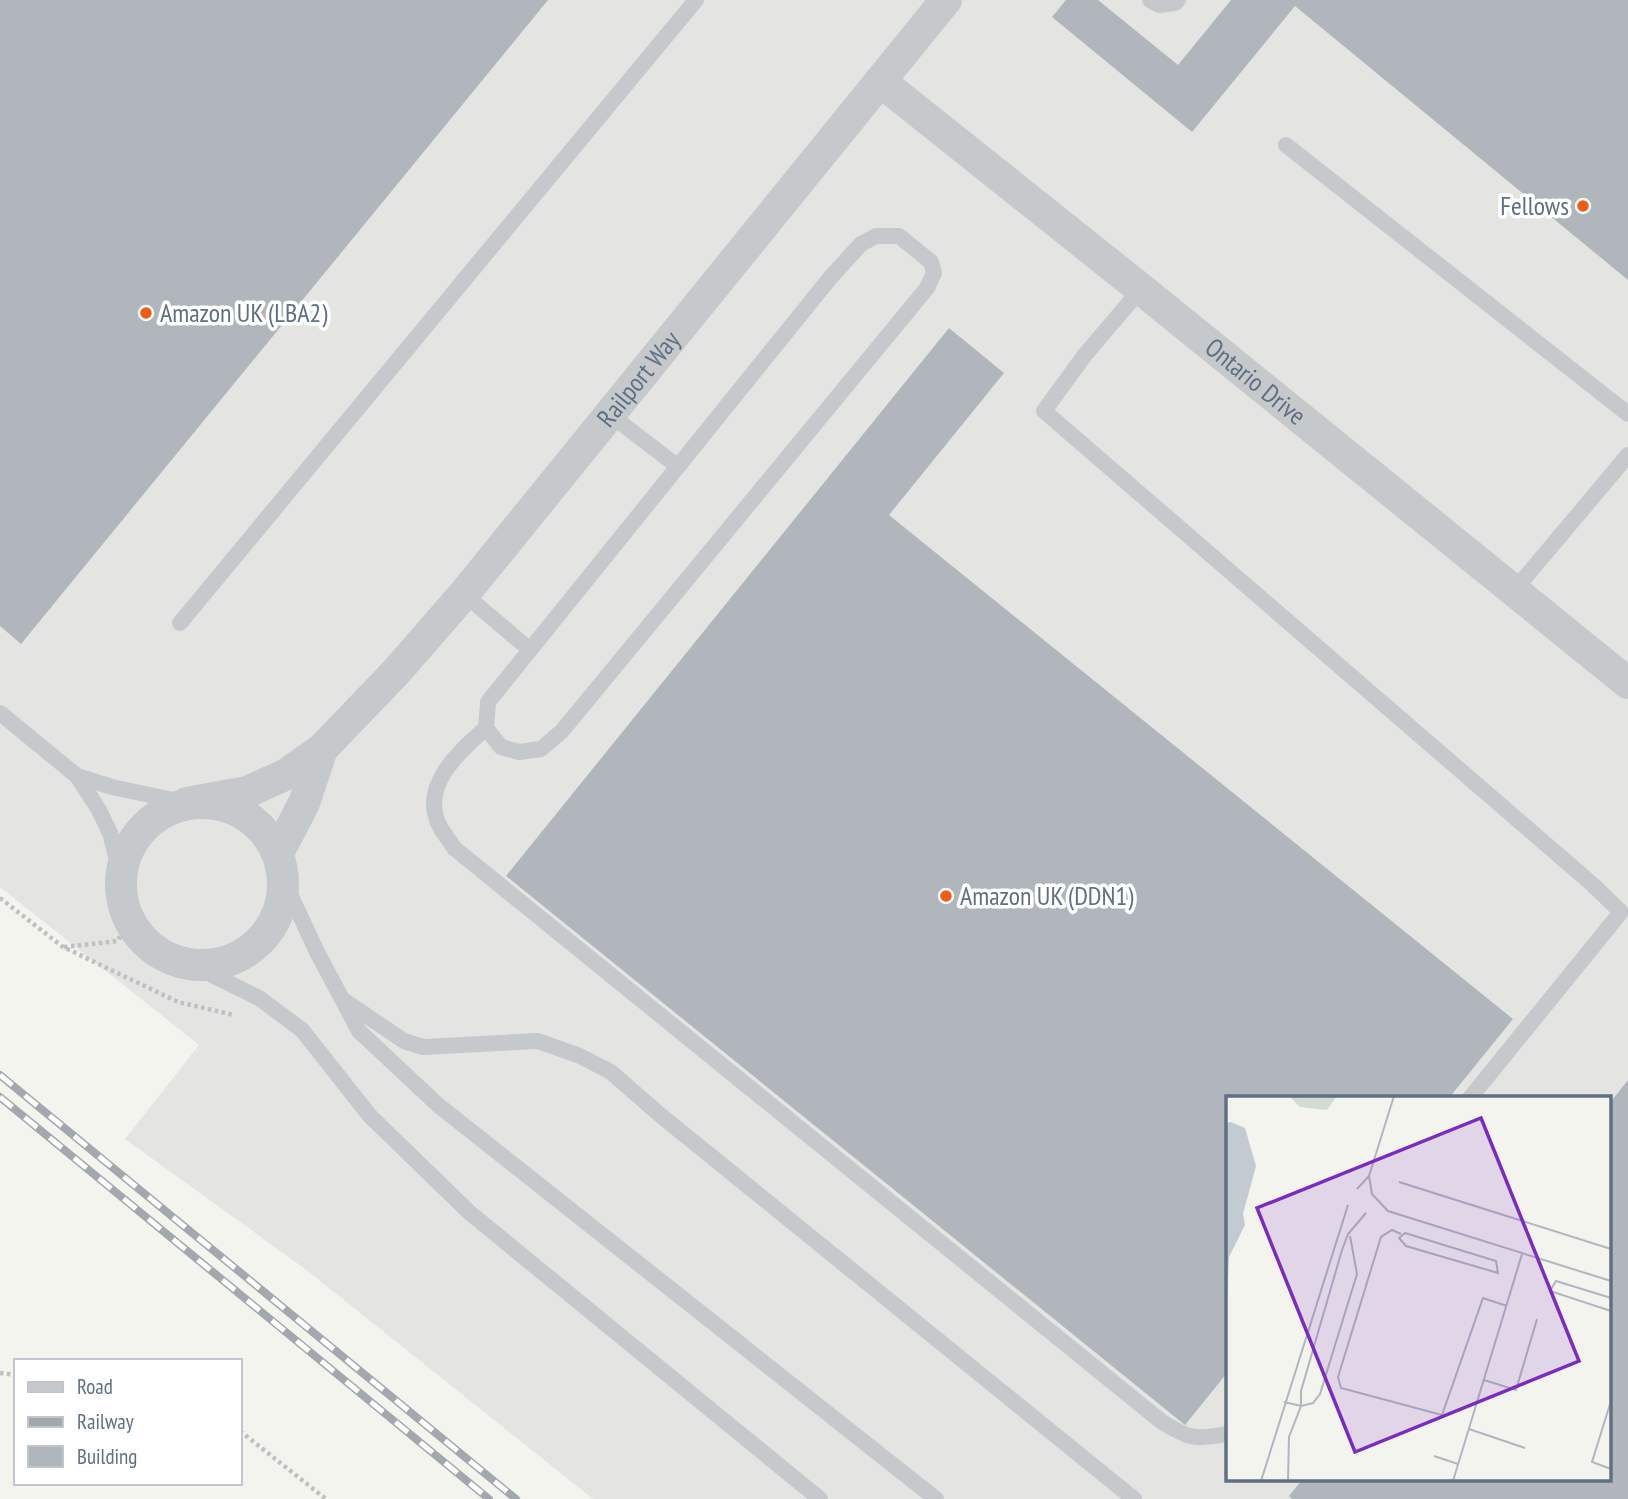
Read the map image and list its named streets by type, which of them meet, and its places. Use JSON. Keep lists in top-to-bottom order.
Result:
{
  "streets": {
    "street": ["Railport Way", "Ontario Drive"]
  },
  "crossings": [
    ["Railport Way", "Ontario Drive"]
  ],
  "places": ["Fellows", "Amazon UK (LBA2)", "Amazon UK (DDN1)"],
  "legend": ["Road", "Railway", "Building"]
}
